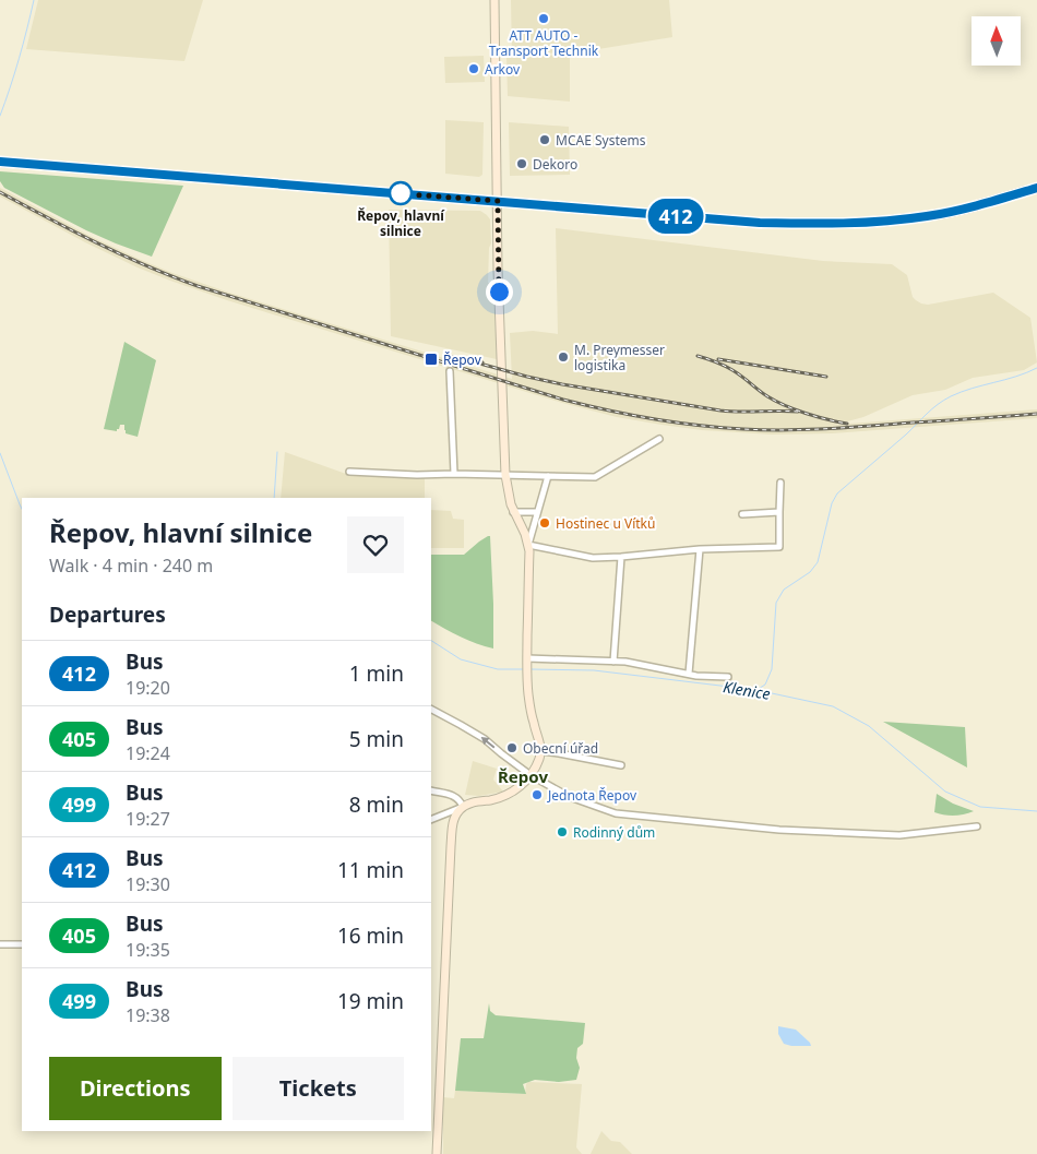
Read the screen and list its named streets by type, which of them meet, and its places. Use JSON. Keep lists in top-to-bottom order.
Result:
{
  "districts": ["Řepov"],
  "water": ["Klenice"],
  "places": {
    "other": [
      "ATT AUTO - Transport Technik",
      "Arkov",
      "MCAE Systems",
      "Dekoro",
      "Řepov, hlavní silnice",
      "M. Preymesser logistika",
      "Hostinec u Vítků",
      "Obecní úřad",
      "Jednota Řepov",
      "Rodinný dům"
    ],
    "transit": ["Řepov"]
  },
  "lines": ["bus line 412"],
  "north": "top",
  "page": {
    "on_map": "412",
    "heading": [
      ["Řepov, hlavní silnice", "Walk · 4 min · 240 m"],
      "Departures"
    ],
    "list": [
      {
        "mark": "412",
        "name": "Bus",
        "note": "19:20",
        "value": "1 min"
      },
      {
        "mark": "405",
        "name": "Bus",
        "note": "19:24",
        "value": "5 min"
      },
      {
        "mark": "499",
        "name": "Bus",
        "note": "19:27",
        "value": "8 min"
      },
      {
        "mark": "412",
        "name": "Bus",
        "note": "19:30",
        "value": "11 min"
      },
      {
        "mark": "405",
        "name": "Bus",
        "note": "19:35",
        "value": "16 min"
      },
      {
        "mark": "499",
        "name": "Bus",
        "note": "19:38",
        "value": "19 min"
      }
    ],
    "buttons": ["Directions", "Tickets"]
  }
}
